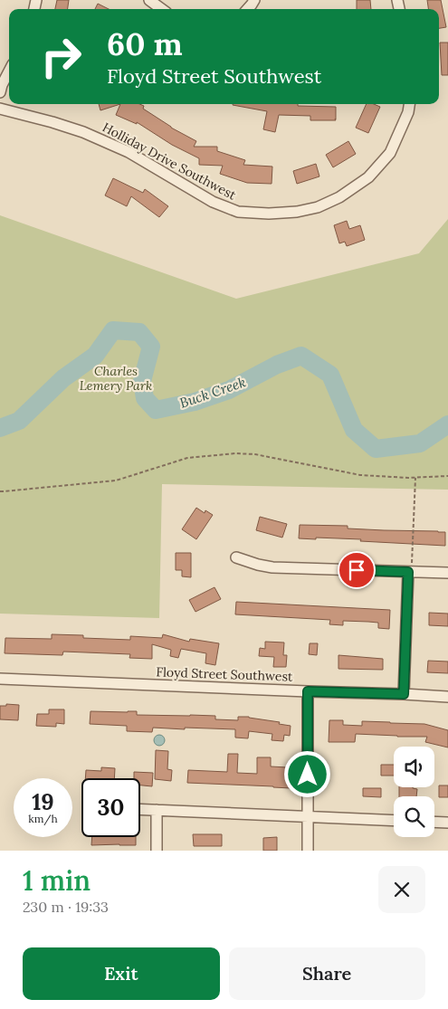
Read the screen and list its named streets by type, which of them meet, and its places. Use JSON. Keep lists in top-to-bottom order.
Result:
{
  "streets": {
    "street": ["Holliday Drive Southwest", "Floyd Street Southwest"]
  },
  "water": ["Buck Creek"],
  "parks": ["Charles Lemery Park"],
  "page": {
    "turn": ["60 m", "Floyd Street Southwest"],
    "speed": "19 km/h",
    "limit": "30",
    "heading": ["1 min", "230 m · 19:33"],
    "buttons": ["Exit", "Share"]
  }
}
